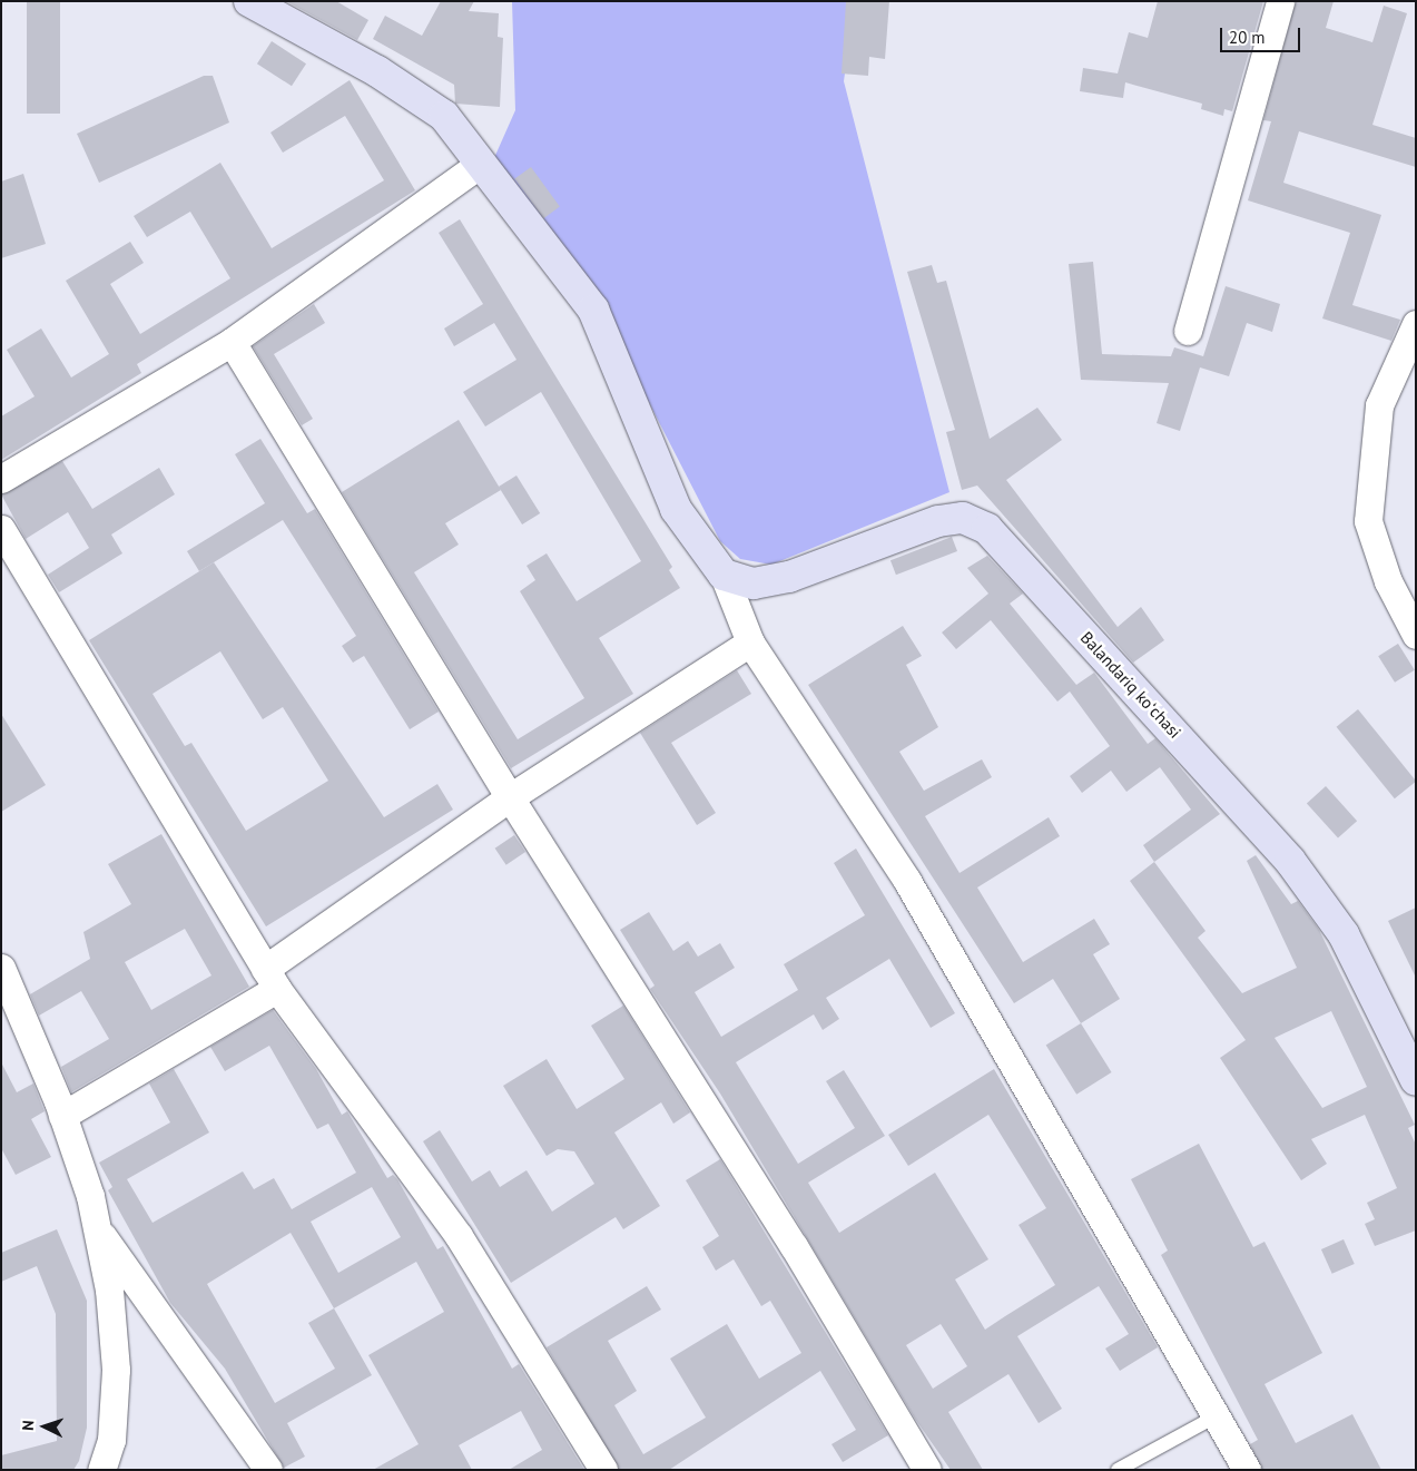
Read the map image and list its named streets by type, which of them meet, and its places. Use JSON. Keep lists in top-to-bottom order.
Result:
{
  "streets": {
    "street": ["Balandariq koʻchasi"]
  },
  "scale_bar": "20 m",
  "north": "left"
}
